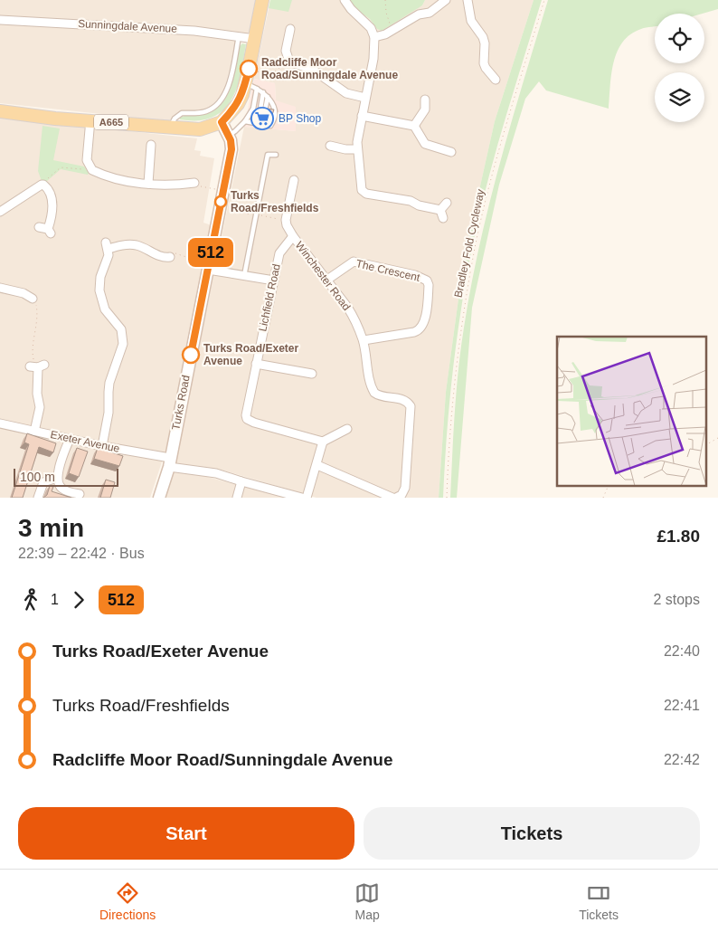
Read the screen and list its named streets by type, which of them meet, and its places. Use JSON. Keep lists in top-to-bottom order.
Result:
{
  "streets": {
    "main road": ["A665"],
    "street": [
      "Sunningdale Avenue",
      "The Crescent",
      "Winchester Road",
      "Lichfield Road",
      "Turks Road",
      "Exeter Avenue"
    ],
    "path": ["Bradley Fold Cycleway"]
  },
  "crossings": [
    ["A665", "Turks Road"],
    ["The Crescent", "Winchester Road"],
    ["Winchester Road", "Lichfield Road"],
    ["Turks Road", "Exeter Avenue"]
  ],
  "places": {
    "other": ["Radcliffe Moor Road/Sunningdale Avenue", "Turks Road/Freshfields", "Turks Road/Exeter Avenue"],
    "supermarket": ["BP Shop"]
  },
  "lines": ["bus line 512"],
  "scale_bar": "100 m",
  "page": {
    "on_map": "512",
    "scale": "100 m",
    "heading": ["3 min", "22:39 – 22:42 · Bus", "£1.80"],
    "legs": ["1", "512", "2 stops"],
    "list": [
      {
        "name": "Turks Road/Exeter Avenue",
        "value": "22:40"
      },
      {
        "name": "Turks Road/Freshfields",
        "value": "22:41"
      },
      {
        "name": "Radcliffe Moor Road/Sunningdale Avenue",
        "value": "22:42"
      }
    ],
    "buttons": ["Start", "Tickets"],
    "tabs": ["Directions", "Map", "Tickets"]
  }
}
